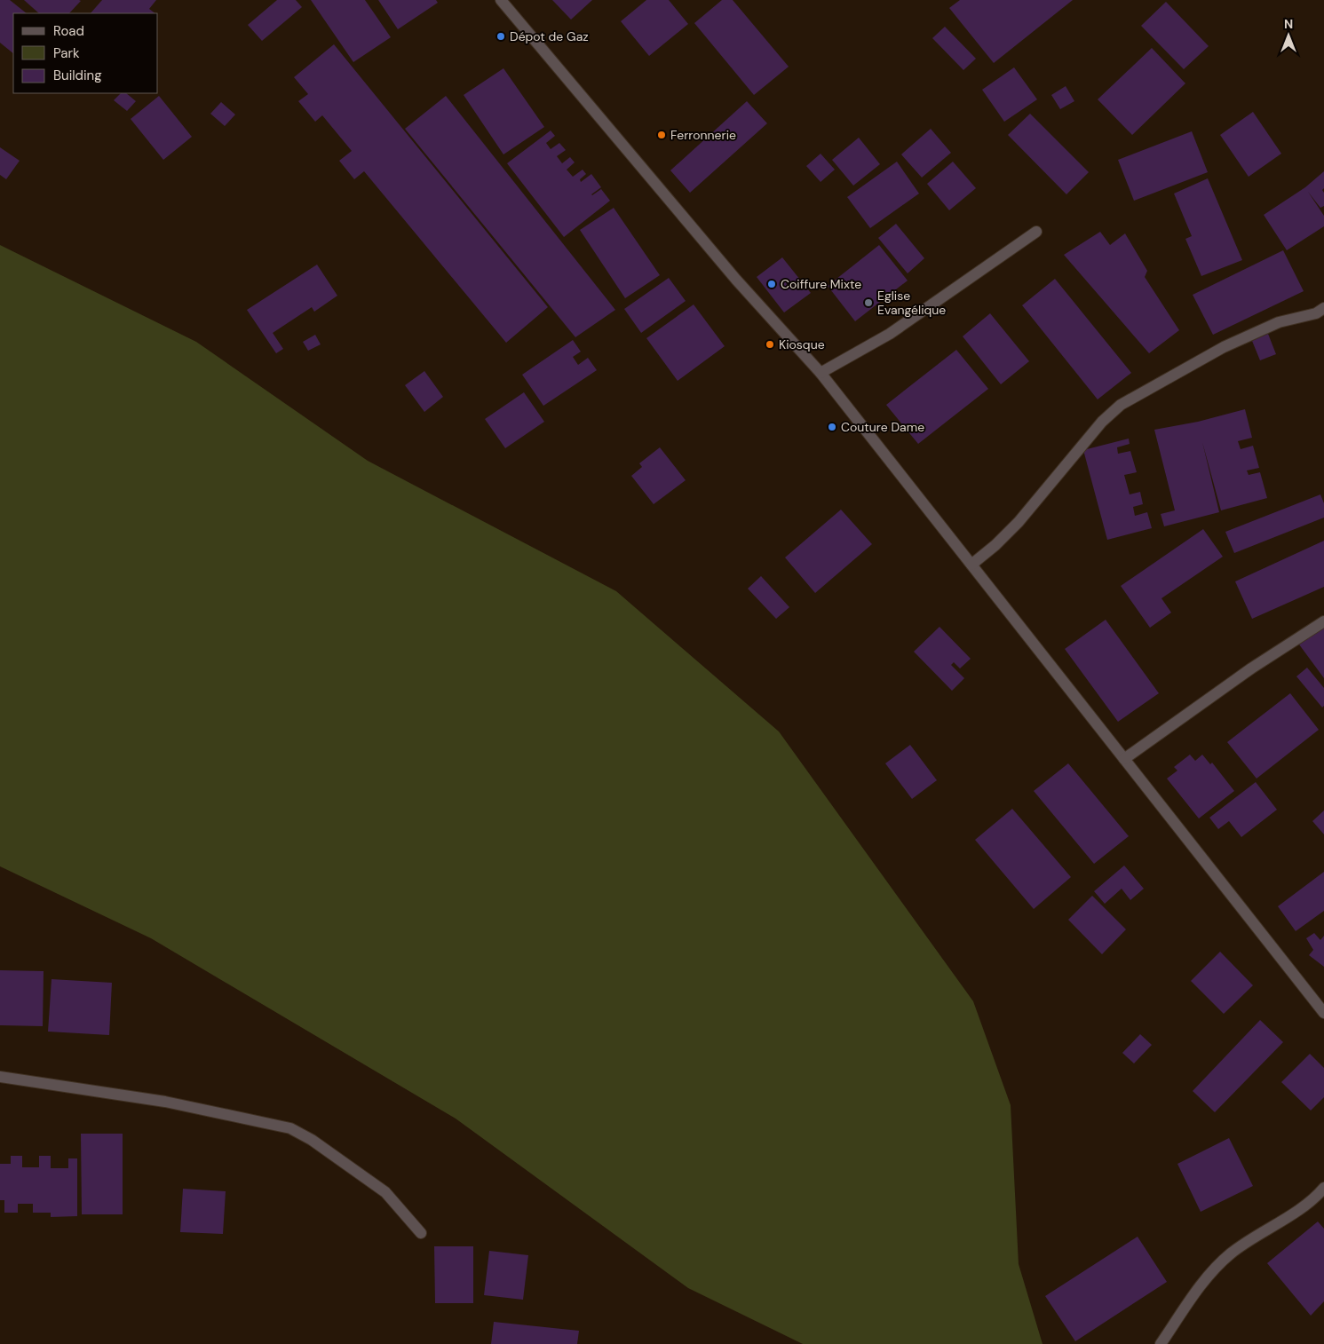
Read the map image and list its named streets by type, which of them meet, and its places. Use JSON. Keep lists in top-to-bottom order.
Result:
{
  "places": [
    "Dépot de Gaz",
    "Ferronnerie",
    "Coiffure Mixte",
    "Eglise Evangélique",
    "Kiosque",
    "Couture Dame"
  ],
  "legend": ["Road", "Park", "Building"],
  "north": "top"
}
